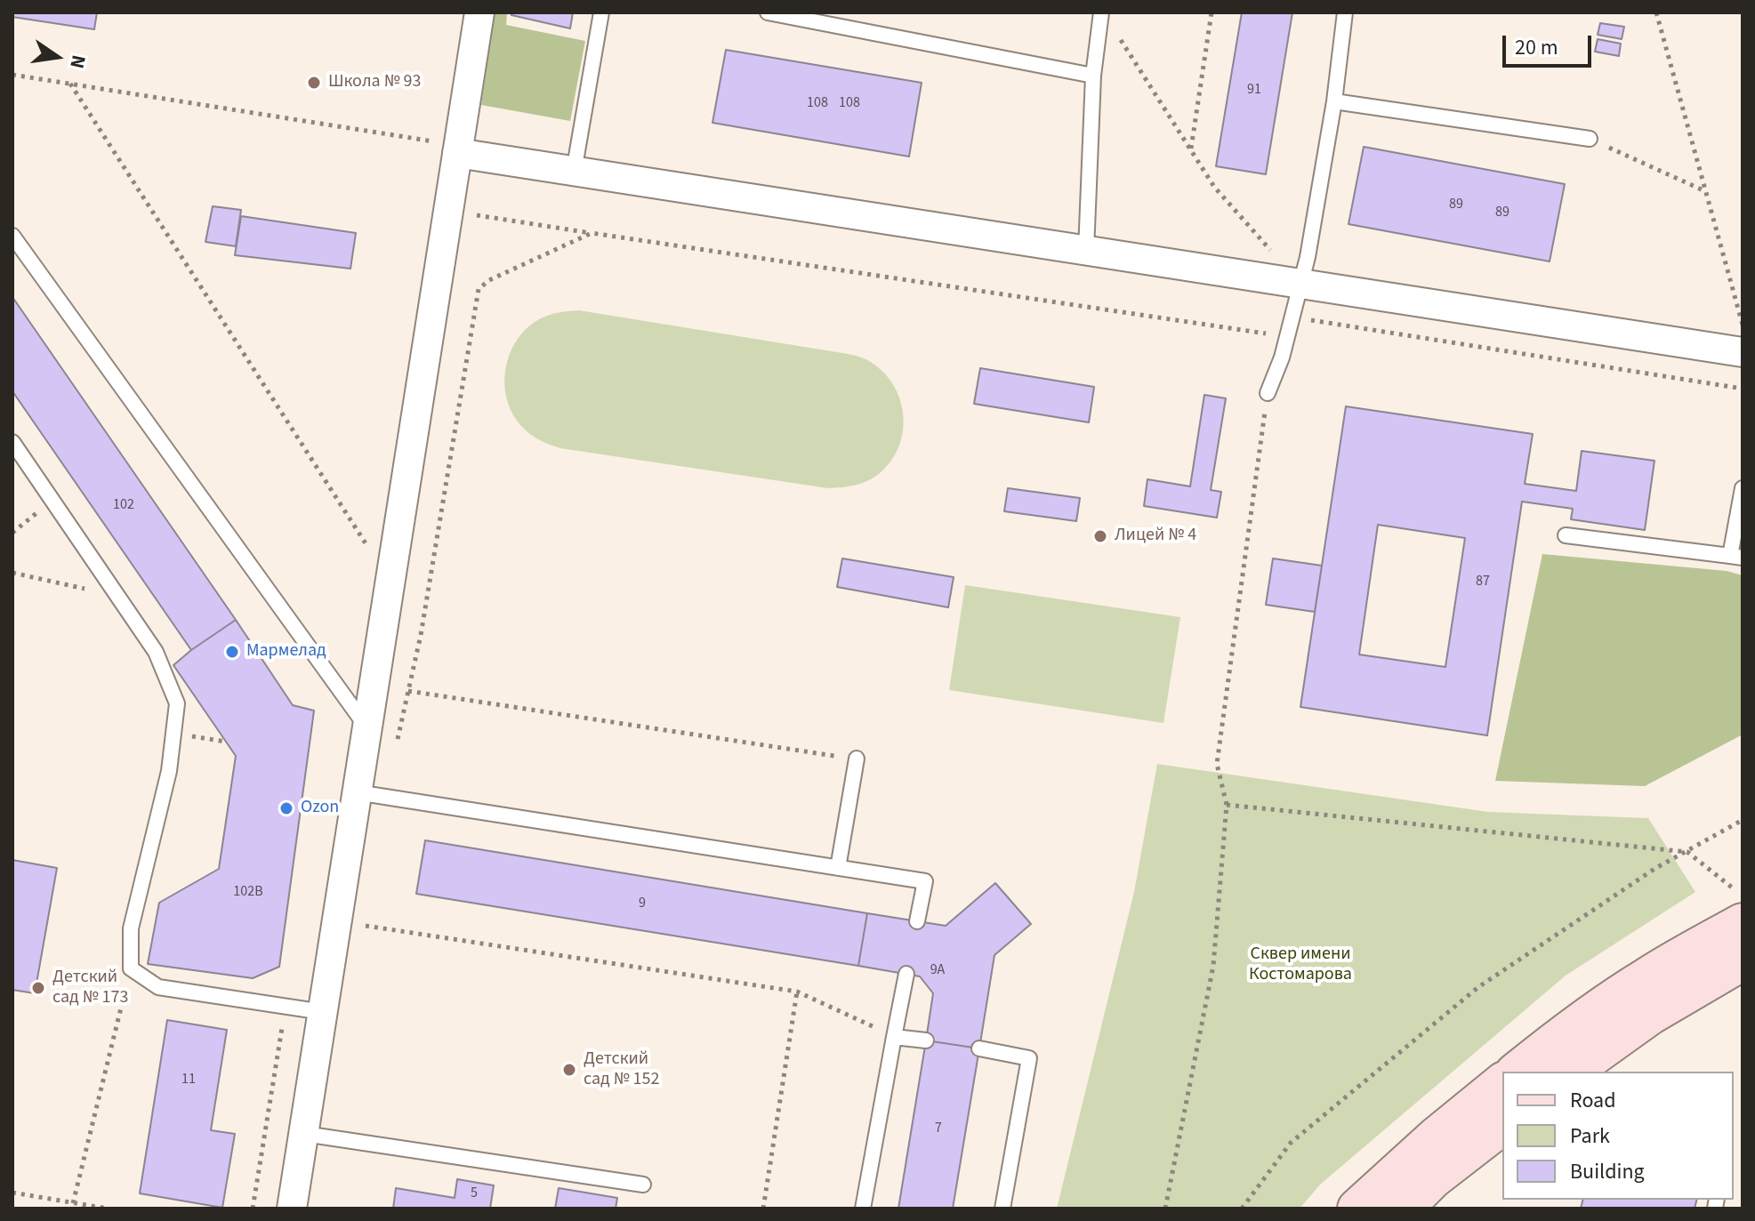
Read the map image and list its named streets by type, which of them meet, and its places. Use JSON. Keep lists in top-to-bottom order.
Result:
{
  "parks": ["Сквер имени Костомарова"],
  "places": [
    "Школа № 93",
    "Лицей № 4",
    "Мармелад",
    "Ozon",
    "Детский сад № 173",
    "Детский сад № 152"
  ],
  "house_numbers": [
    "91",
    "108",
    "108",
    "89",
    "89",
    "102",
    "87",
    "102В",
    "9",
    "9А",
    "11",
    "7",
    "5"
  ],
  "legend": ["Road", "Park", "Building"],
  "scale_bar": "20 m",
  "north": "right"
}
